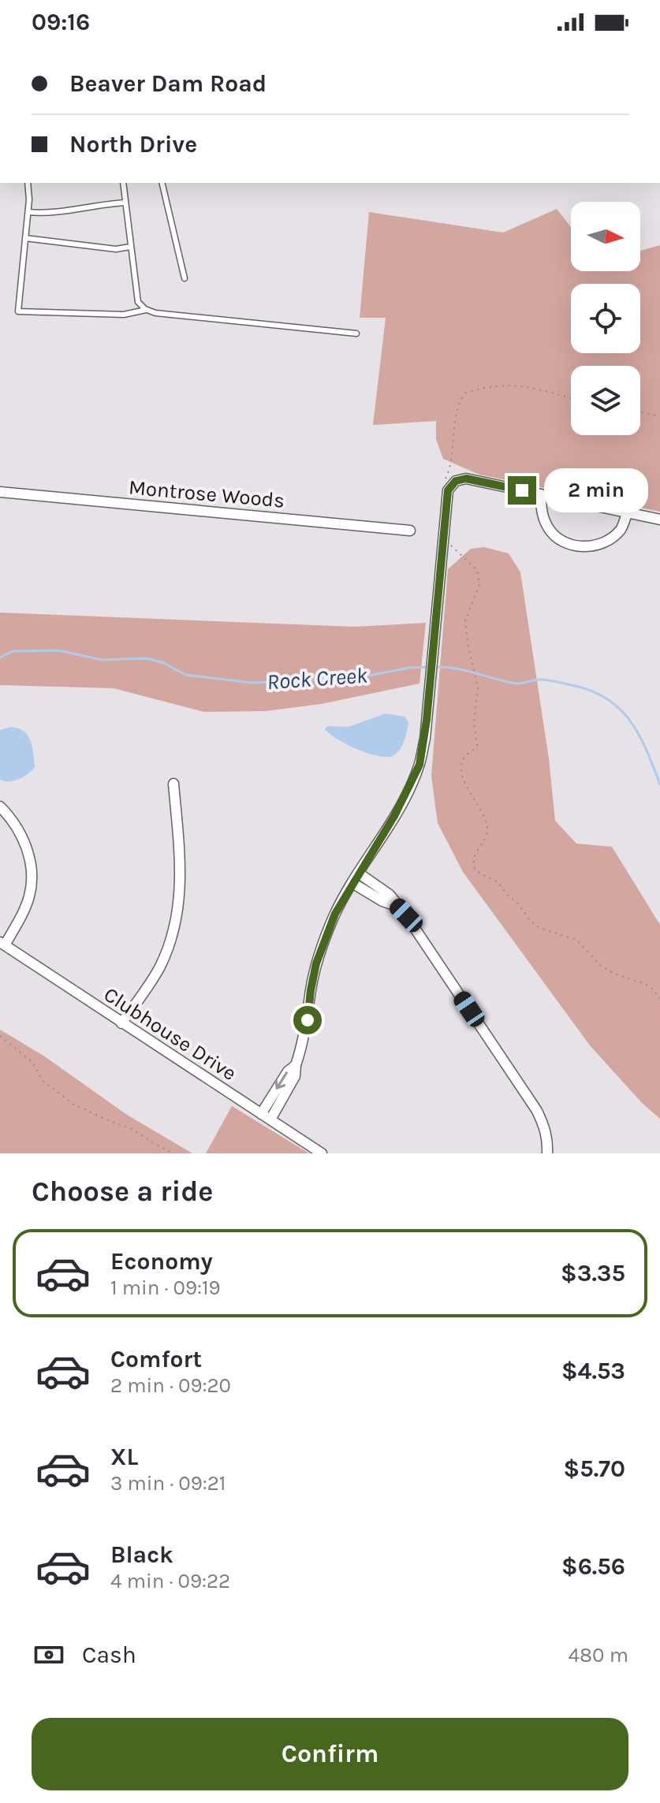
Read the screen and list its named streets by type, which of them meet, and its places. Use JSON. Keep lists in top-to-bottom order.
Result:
{
  "streets": {
    "street": ["Montrose Woods", "Clubhouse Drive"]
  },
  "water": ["Rock Creek"],
  "north": "right",
  "page": {
    "status": "09:16",
    "banner": ["Beaver Dam Road", "North Drive"],
    "bubble": "2 min",
    "heading": "Choose a ride",
    "list": [
      {
        "name": "Economy",
        "note": "1 min · 09:19",
        "value": "$3.35"
      },
      {
        "name": "Comfort",
        "note": "2 min · 09:20",
        "value": "$4.53"
      },
      {
        "name": "XL",
        "note": "3 min · 09:21",
        "value": "$5.70"
      },
      {
        "name": "Black",
        "note": "4 min · 09:22",
        "value": "$6.56"
      }
    ],
    "pay": ["Cash", "480 m"],
    "buttons": "Confirm"
  }
}
